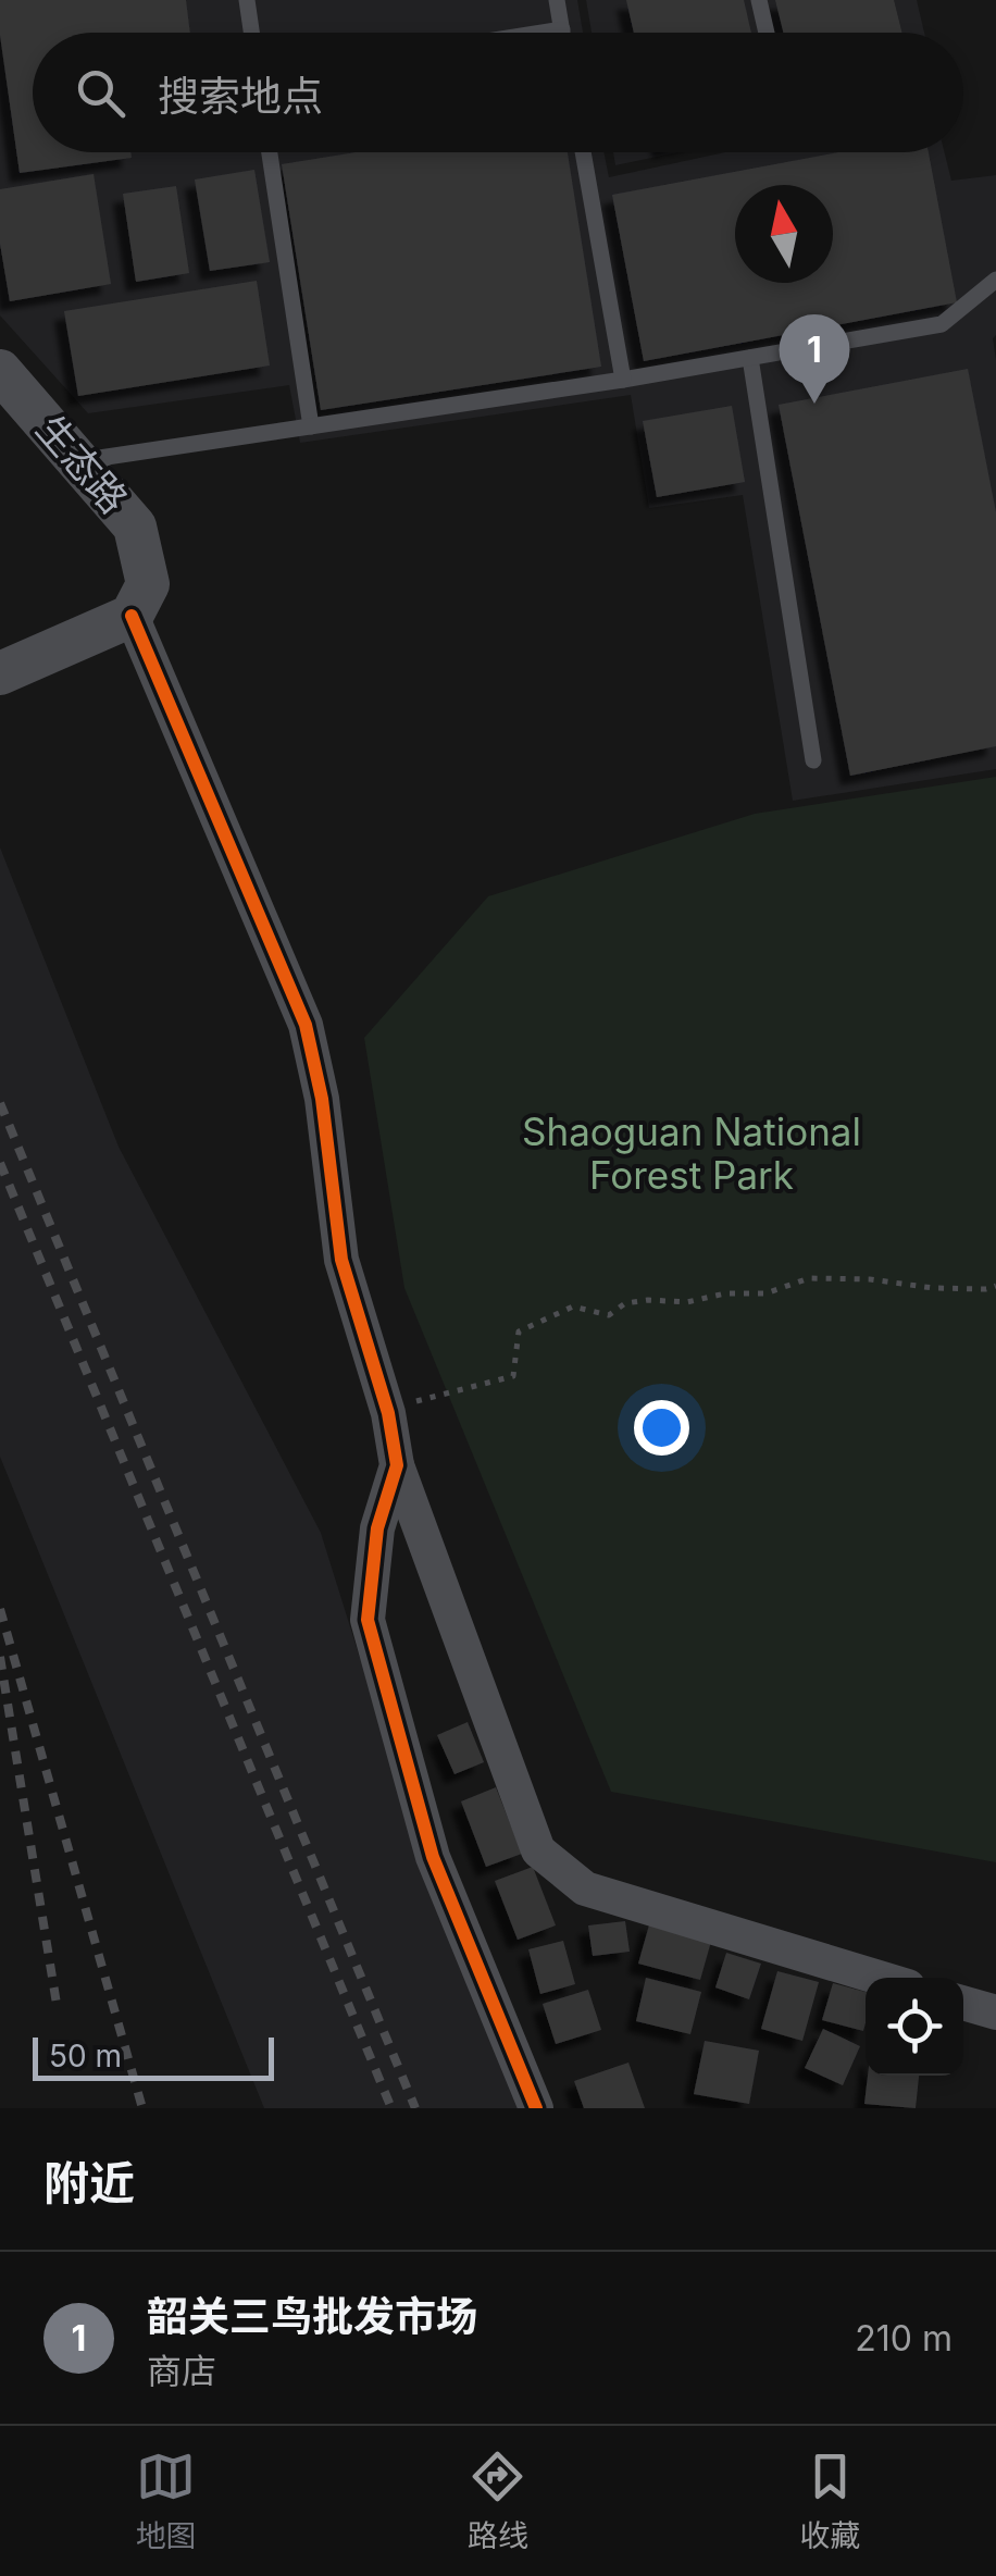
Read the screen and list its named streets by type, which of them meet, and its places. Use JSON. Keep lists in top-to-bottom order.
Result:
{
  "streets": {
    "street": ["生态路"]
  },
  "parks": ["Shaoguan National Forest Park"],
  "scale_bar": "50 m",
  "north": "top",
  "page": {
    "search": "搜索地点",
    "pins": "1",
    "scale": "50 m",
    "heading": "附近",
    "list": [
      {
        "mark": "1",
        "name": "韶关三鸟批发市场",
        "note": "商店",
        "value": "210 m"
      }
    ],
    "nav": ["地图", "路线", "收藏"]
  }
}
